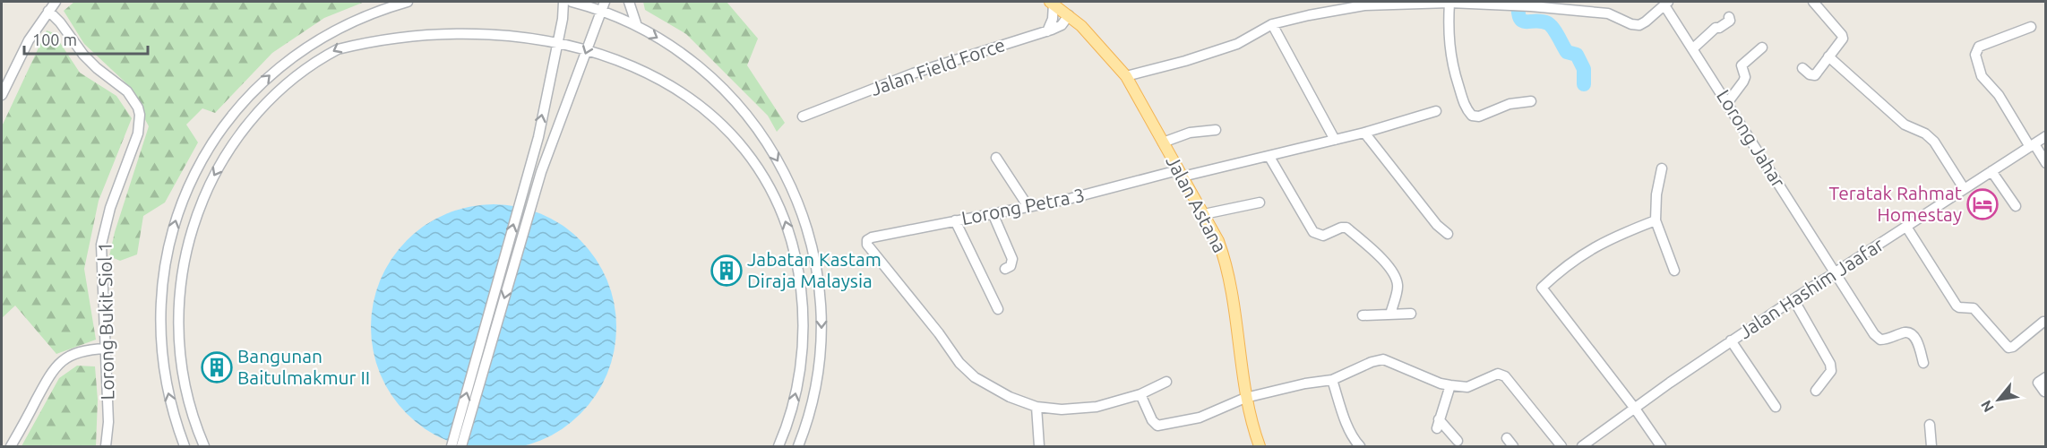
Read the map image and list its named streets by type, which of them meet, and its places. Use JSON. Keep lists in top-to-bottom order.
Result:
{
  "streets": {
    "main road": ["Jalan Astana"],
    "street": [
      "Jalan Field Force",
      "Lorong Jahar",
      "Lorong Petra 3",
      "Jalan Hashim Jaafar",
      "Lorong Bukit Siol 1"
    ]
  },
  "crossings": [
    ["Jalan Field Force", "Jalan Astana"],
    ["Lorong Jahar", "Jalan Hashim Jaafar"],
    ["Jalan Astana", "Lorong Petra 3"]
  ],
  "places": {
    "hotel": ["Teratak Rahmat Homestay"],
    "building": ["Jabatan Kastam Diraja Malaysia", "Bangunan Baitulmakmur II"]
  },
  "scale_bar": "100 m",
  "north": "bottom left"
}
